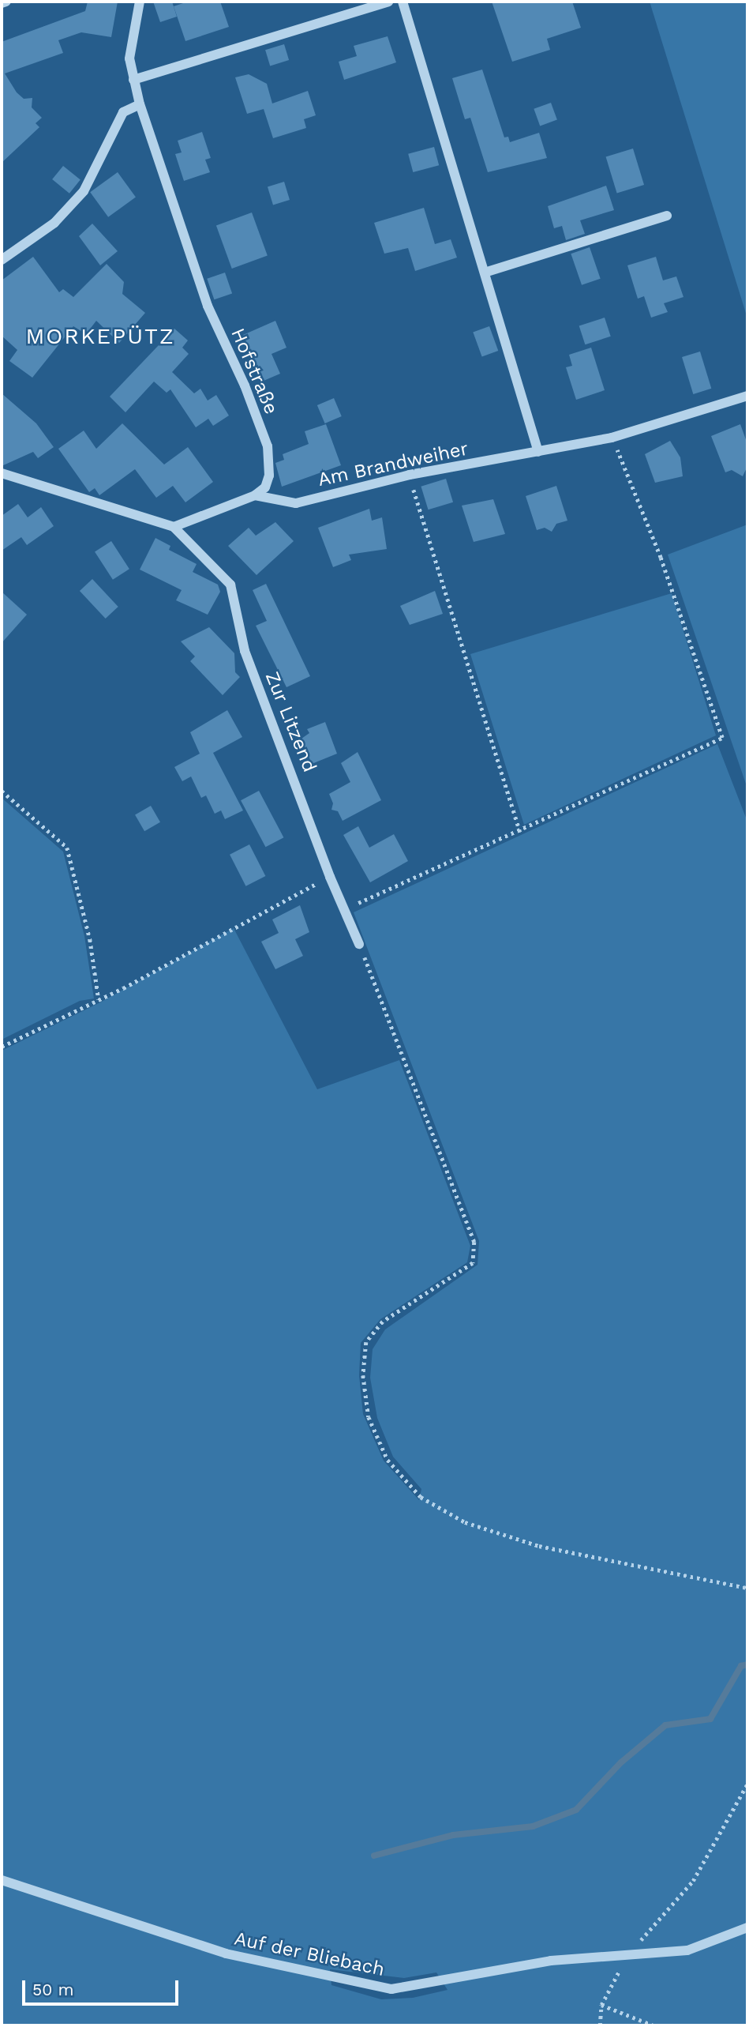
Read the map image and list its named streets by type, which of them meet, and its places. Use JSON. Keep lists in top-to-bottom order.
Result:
{
  "streets": {
    "street": [
      "Hofstraße",
      "Am Brandweiher",
      "Zur Litzend",
      "Auf der Bliebach"
    ]
  },
  "crossings": [
    ["Hofstraße", "Am Brandweiher"]
  ],
  "districts": ["MORKEPÜTZ"],
  "scale_bar": "50 m"
}
